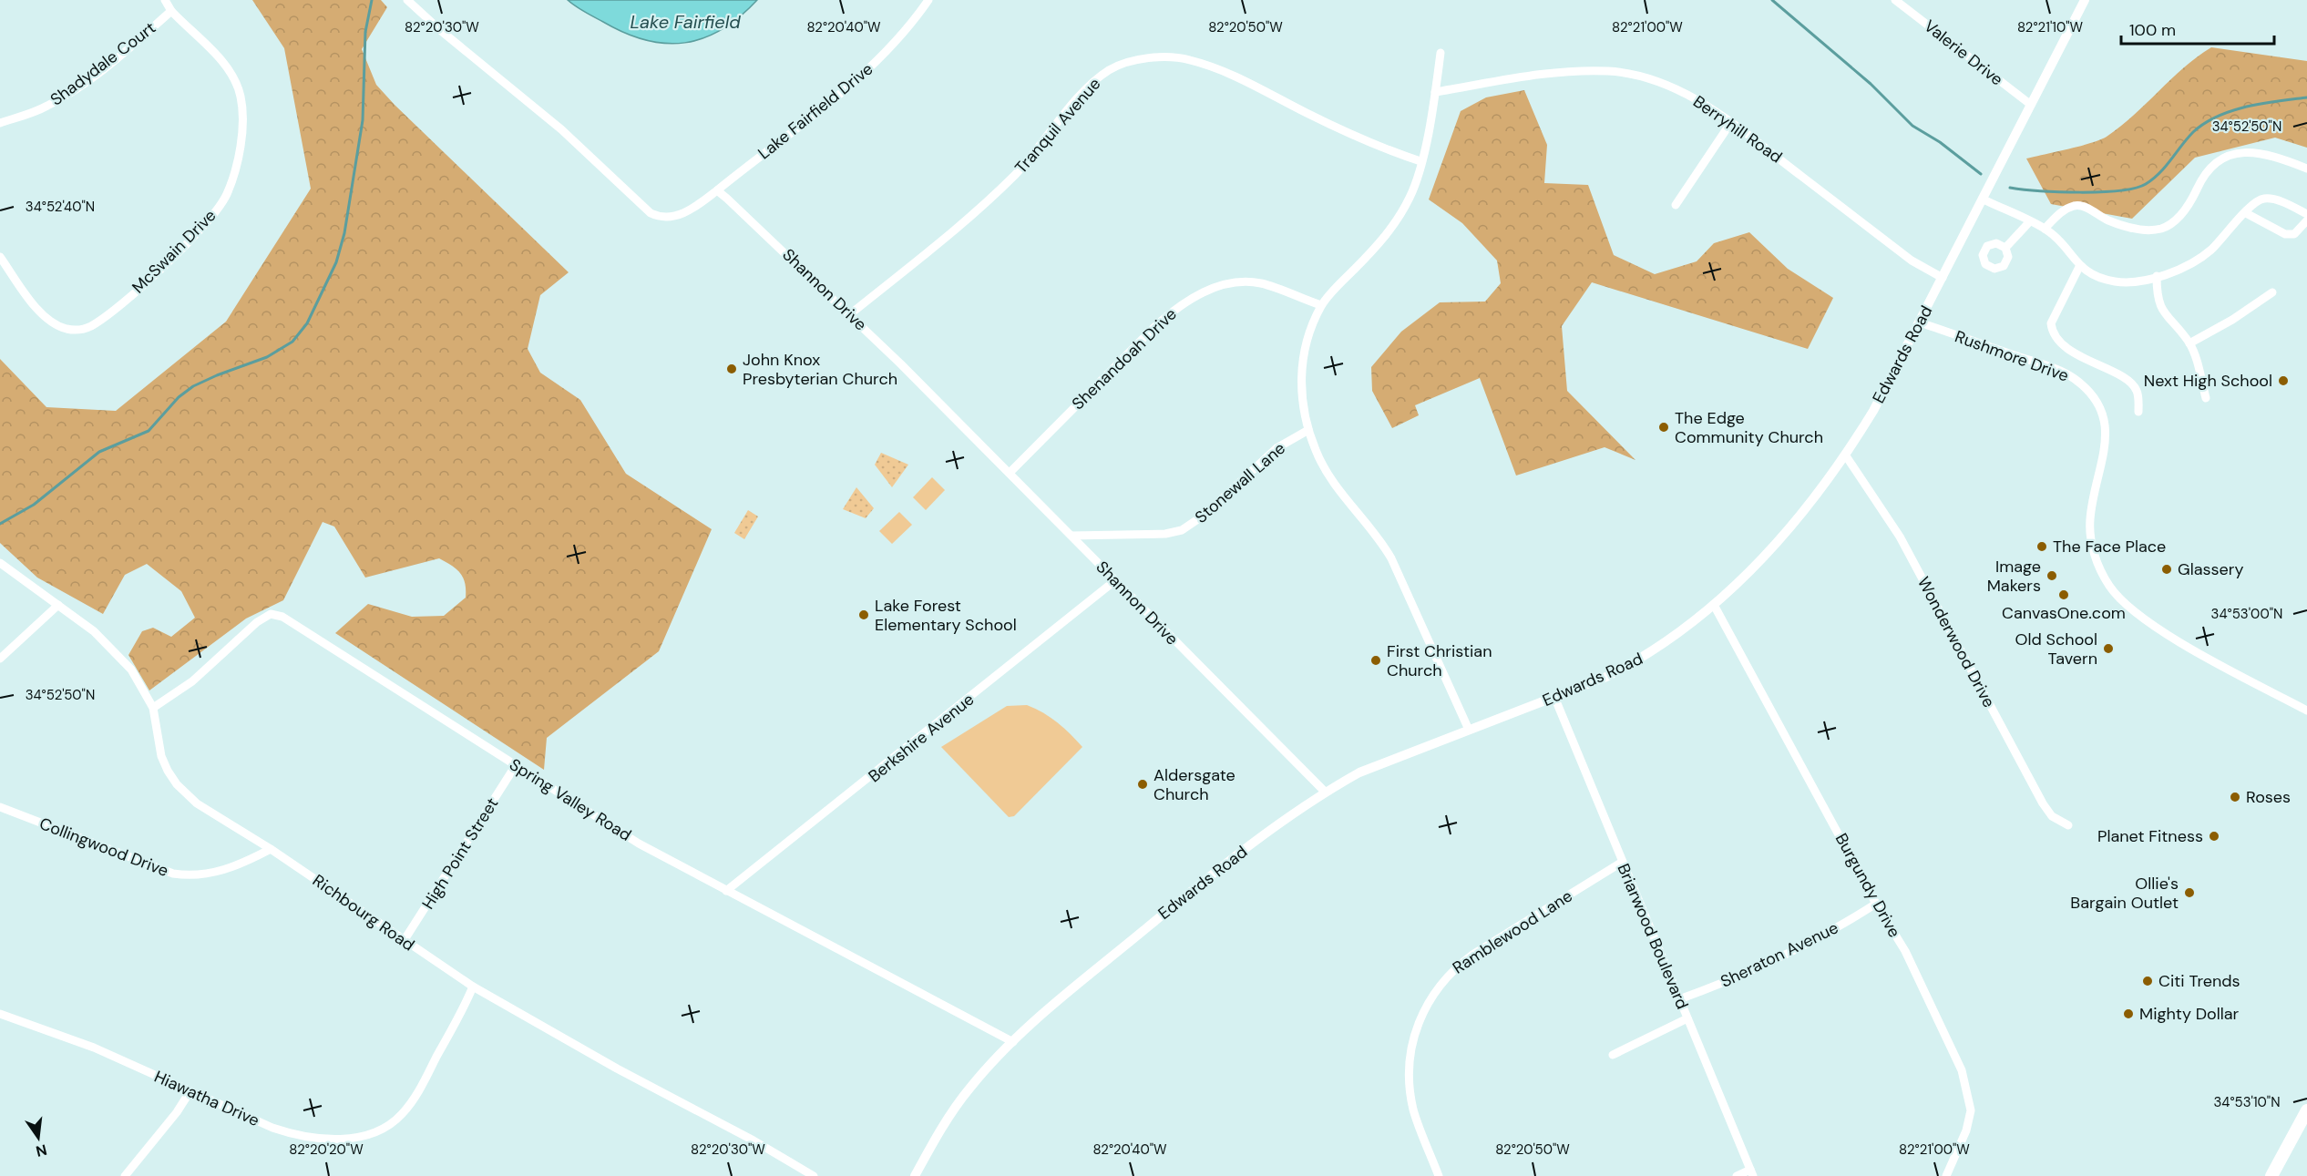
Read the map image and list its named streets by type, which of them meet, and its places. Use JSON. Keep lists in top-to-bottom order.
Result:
{
  "streets": {
    "street": [
      "Valerie Drive",
      "Shadydale Court",
      "Lake Fairfield Drive",
      "Tranquil Avenue",
      "Berryhill Road",
      "McSwain Drive",
      "Shannon Drive",
      "Edwards Road",
      "Rushmore Drive",
      "Shenandoah Drive",
      "Stonewall Lane",
      "Wonderwood Drive",
      "Berkshire Avenue",
      "Spring Valley Road",
      "Collingwood Drive",
      "High Point Street",
      "Burgundy Drive",
      "Richbourg Road",
      "Ramblewood Lane",
      "Briarwood Boulevard",
      "Sheraton Avenue",
      "Hiawatha Drive"
    ]
  },
  "crossings": [
    ["Valerie Drive", "Edwards Road"],
    ["Shadydale Court", "McSwain Drive"],
    ["Lake Fairfield Drive", "Shannon Drive"],
    ["Tranquil Avenue", "Shannon Drive"],
    ["Berryhill Road", "Edwards Road"],
    ["Shannon Drive", "Edwards Road"],
    ["Shannon Drive", "Shenandoah Drive"],
    ["Shannon Drive", "Stonewall Lane"],
    ["Shannon Drive", "Berkshire Avenue"],
    ["Edwards Road", "Rushmore Drive"],
    ["Edwards Road", "Wonderwood Drive"],
    ["Edwards Road", "Spring Valley Road"],
    ["Edwards Road", "Burgundy Drive"],
    ["Edwards Road", "Briarwood Boulevard"],
    ["Berkshire Avenue", "Spring Valley Road"],
    ["Spring Valley Road", "High Point Street"],
    ["Spring Valley Road", "Richbourg Road"],
    ["Collingwood Drive", "Richbourg Road"],
    ["High Point Street", "Richbourg Road"],
    ["Burgundy Drive", "Sheraton Avenue"],
    ["Richbourg Road", "Hiawatha Drive"],
    ["Ramblewood Lane", "Briarwood Boulevard"],
    ["Briarwood Boulevard", "Sheraton Avenue"]
  ],
  "water": ["Lake Fairfield"],
  "places": [
    "John Knox Presbyterian Church",
    "Next High School",
    "The Edge Community Church",
    "The Face Place",
    "Glassery",
    "Image Makers",
    "CanvasOne.com",
    "Lake Forest Elementary School",
    "Old School Tavern",
    "First Christian Church",
    "Aldersgate Church",
    "Roses",
    "Planet Fitness",
    "Ollie's Bargain Outlet",
    "Citi Trends",
    "Mighty Dollar"
  ],
  "scale_bar": "100 m",
  "north": "bottom",
  "coordinates": [
    "82°20'30\"W",
    "82°20'40\"W",
    "82°20'50\"W",
    "82°21'00\"W",
    "82°21'10\"W",
    "34°52'50\"N",
    "34°52'40\"N",
    "34°53'00\"N",
    "34°53'10\"N",
    "82°20'20\"W"
  ]
}
